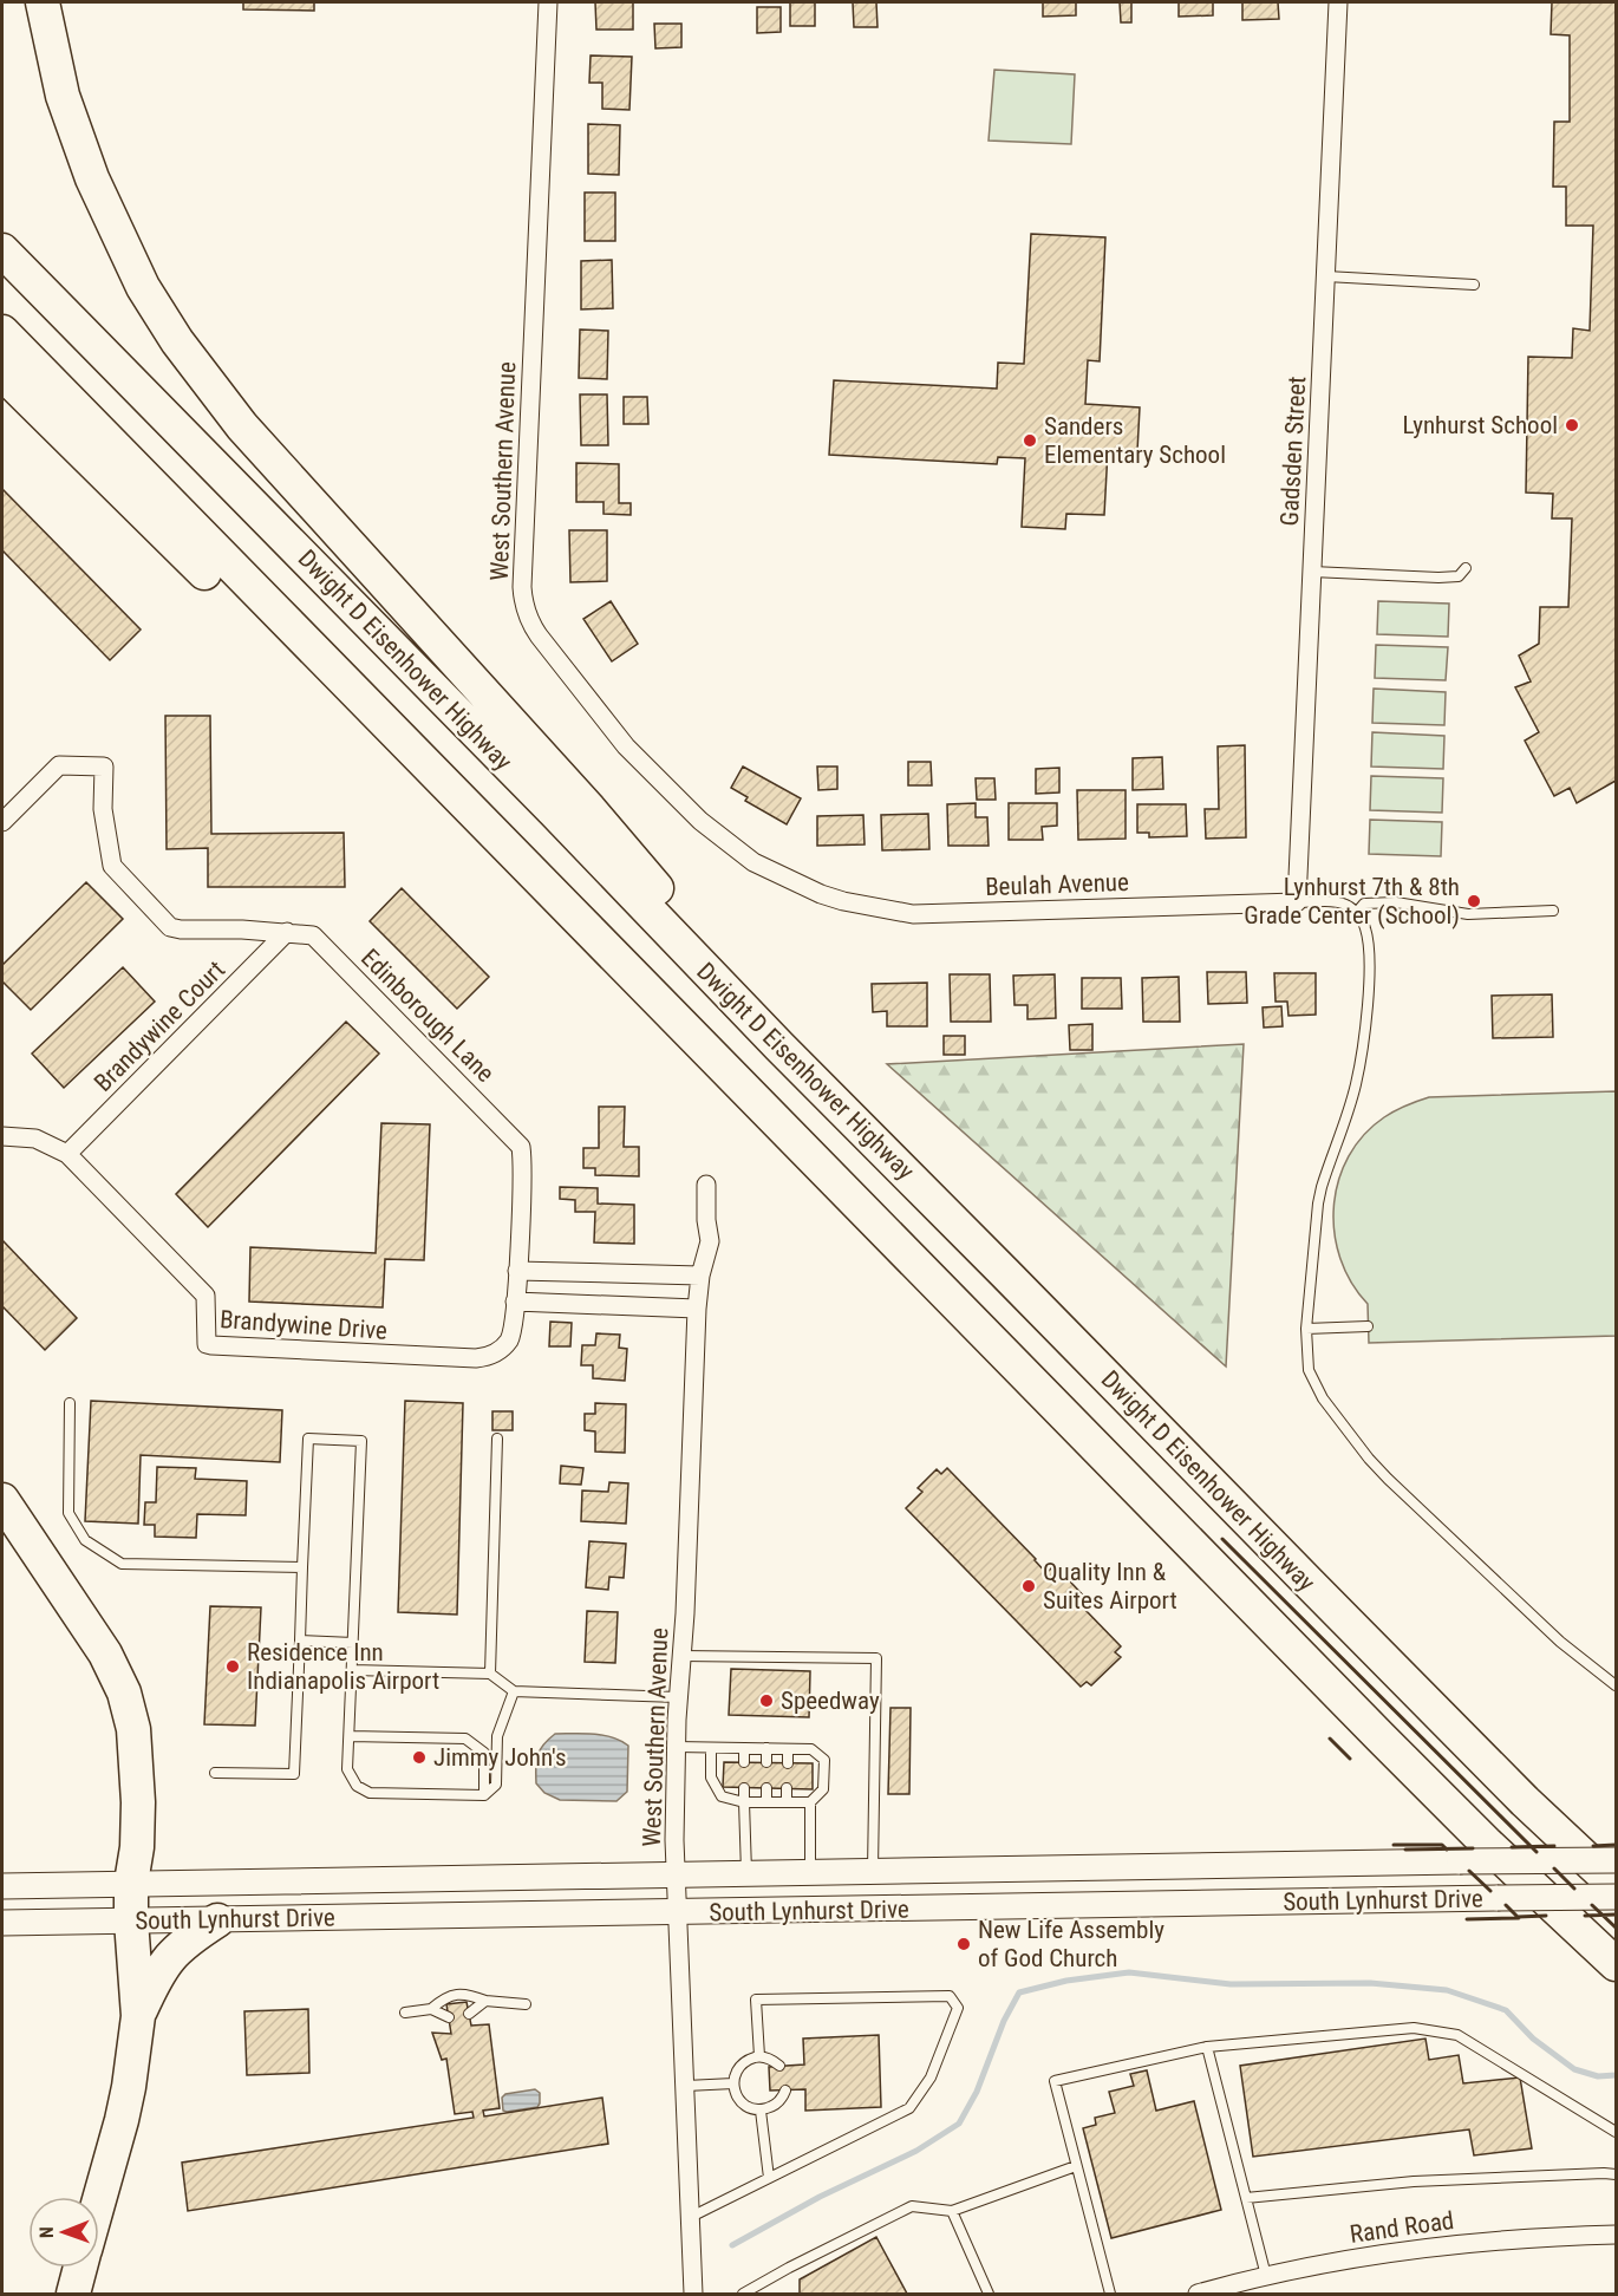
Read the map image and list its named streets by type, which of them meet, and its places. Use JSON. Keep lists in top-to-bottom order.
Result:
{
  "streets": {
    "highway": ["Dwight D Eisenhower Highway"],
    "main road": ["South Lynhurst Drive"],
    "street": [
      "Gadsden Street",
      "West Southern Avenue",
      "Beulah Avenue",
      "Edinborough Lane",
      "Brandywine Court",
      "Brandywine Drive",
      "Rand Road"
    ]
  },
  "crossings": [
    ["Gadsden Street", "Beulah Avenue"],
    ["West Southern Avenue", "Beulah Avenue"],
    ["West Southern Avenue", "South Lynhurst Drive"],
    ["Edinborough Lane", "Brandywine Court"],
    ["Edinborough Lane", "Brandywine Drive"],
    ["Brandywine Court", "Brandywine Drive"]
  ],
  "places": [
    "Lynhurst School",
    "Sanders Elementary School",
    "Lynhurst 7th & 8th Grade Center (School)",
    "Quality Inn & Suites Airport",
    "Residence Inn Indianapolis Airport",
    "Speedway",
    "Jimmy John's",
    "New Life Assembly of God Church"
  ],
  "north": "left"
}
